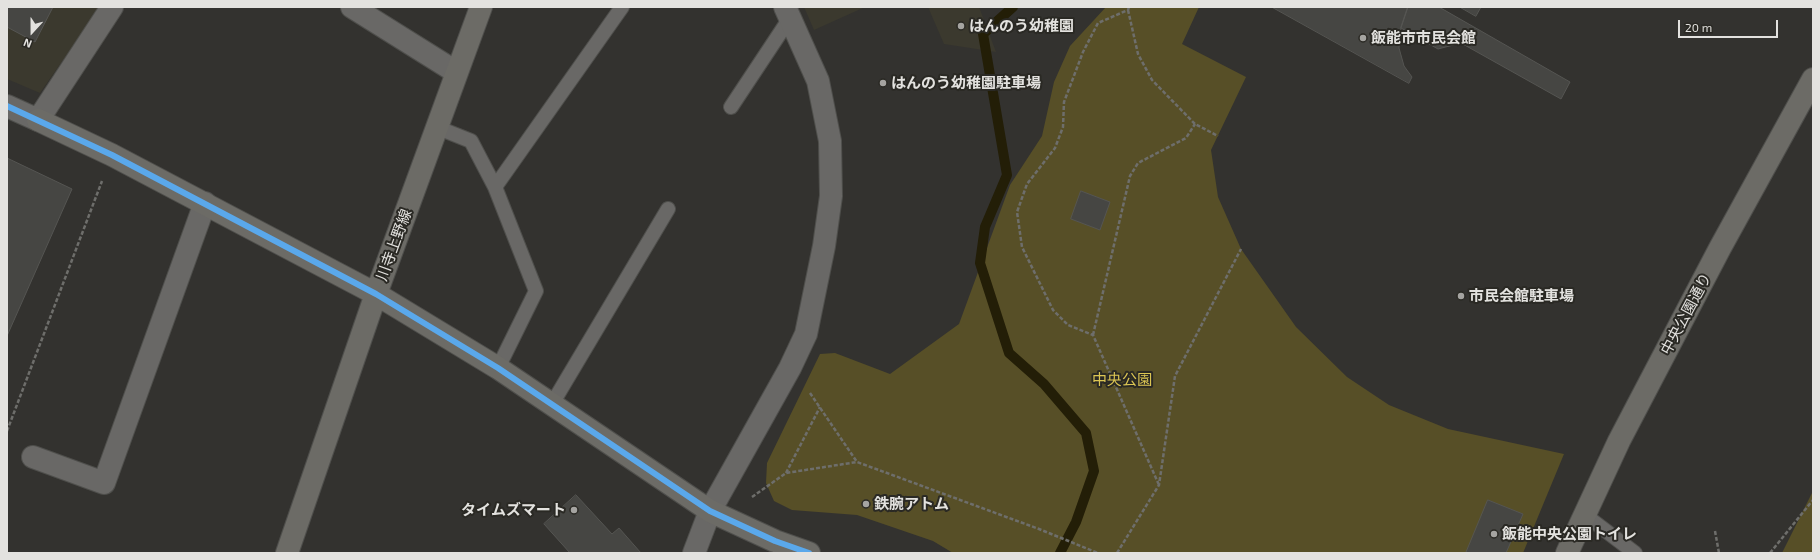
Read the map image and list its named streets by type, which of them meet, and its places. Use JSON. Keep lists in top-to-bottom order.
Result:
{
  "streets": {
    "street": ["川寺上野線", "中央公園通り"]
  },
  "parks": ["中央公園"],
  "places": [
    "はんのう幼稚園",
    "飯能市市民会館",
    "はんのう幼稚園駐車場",
    "市民会館駐車場",
    "鉄腕アトム",
    "タイムズマート",
    "飯能中央公園トイレ"
  ],
  "scale_bar": "20 m",
  "north": "bottom"
}
